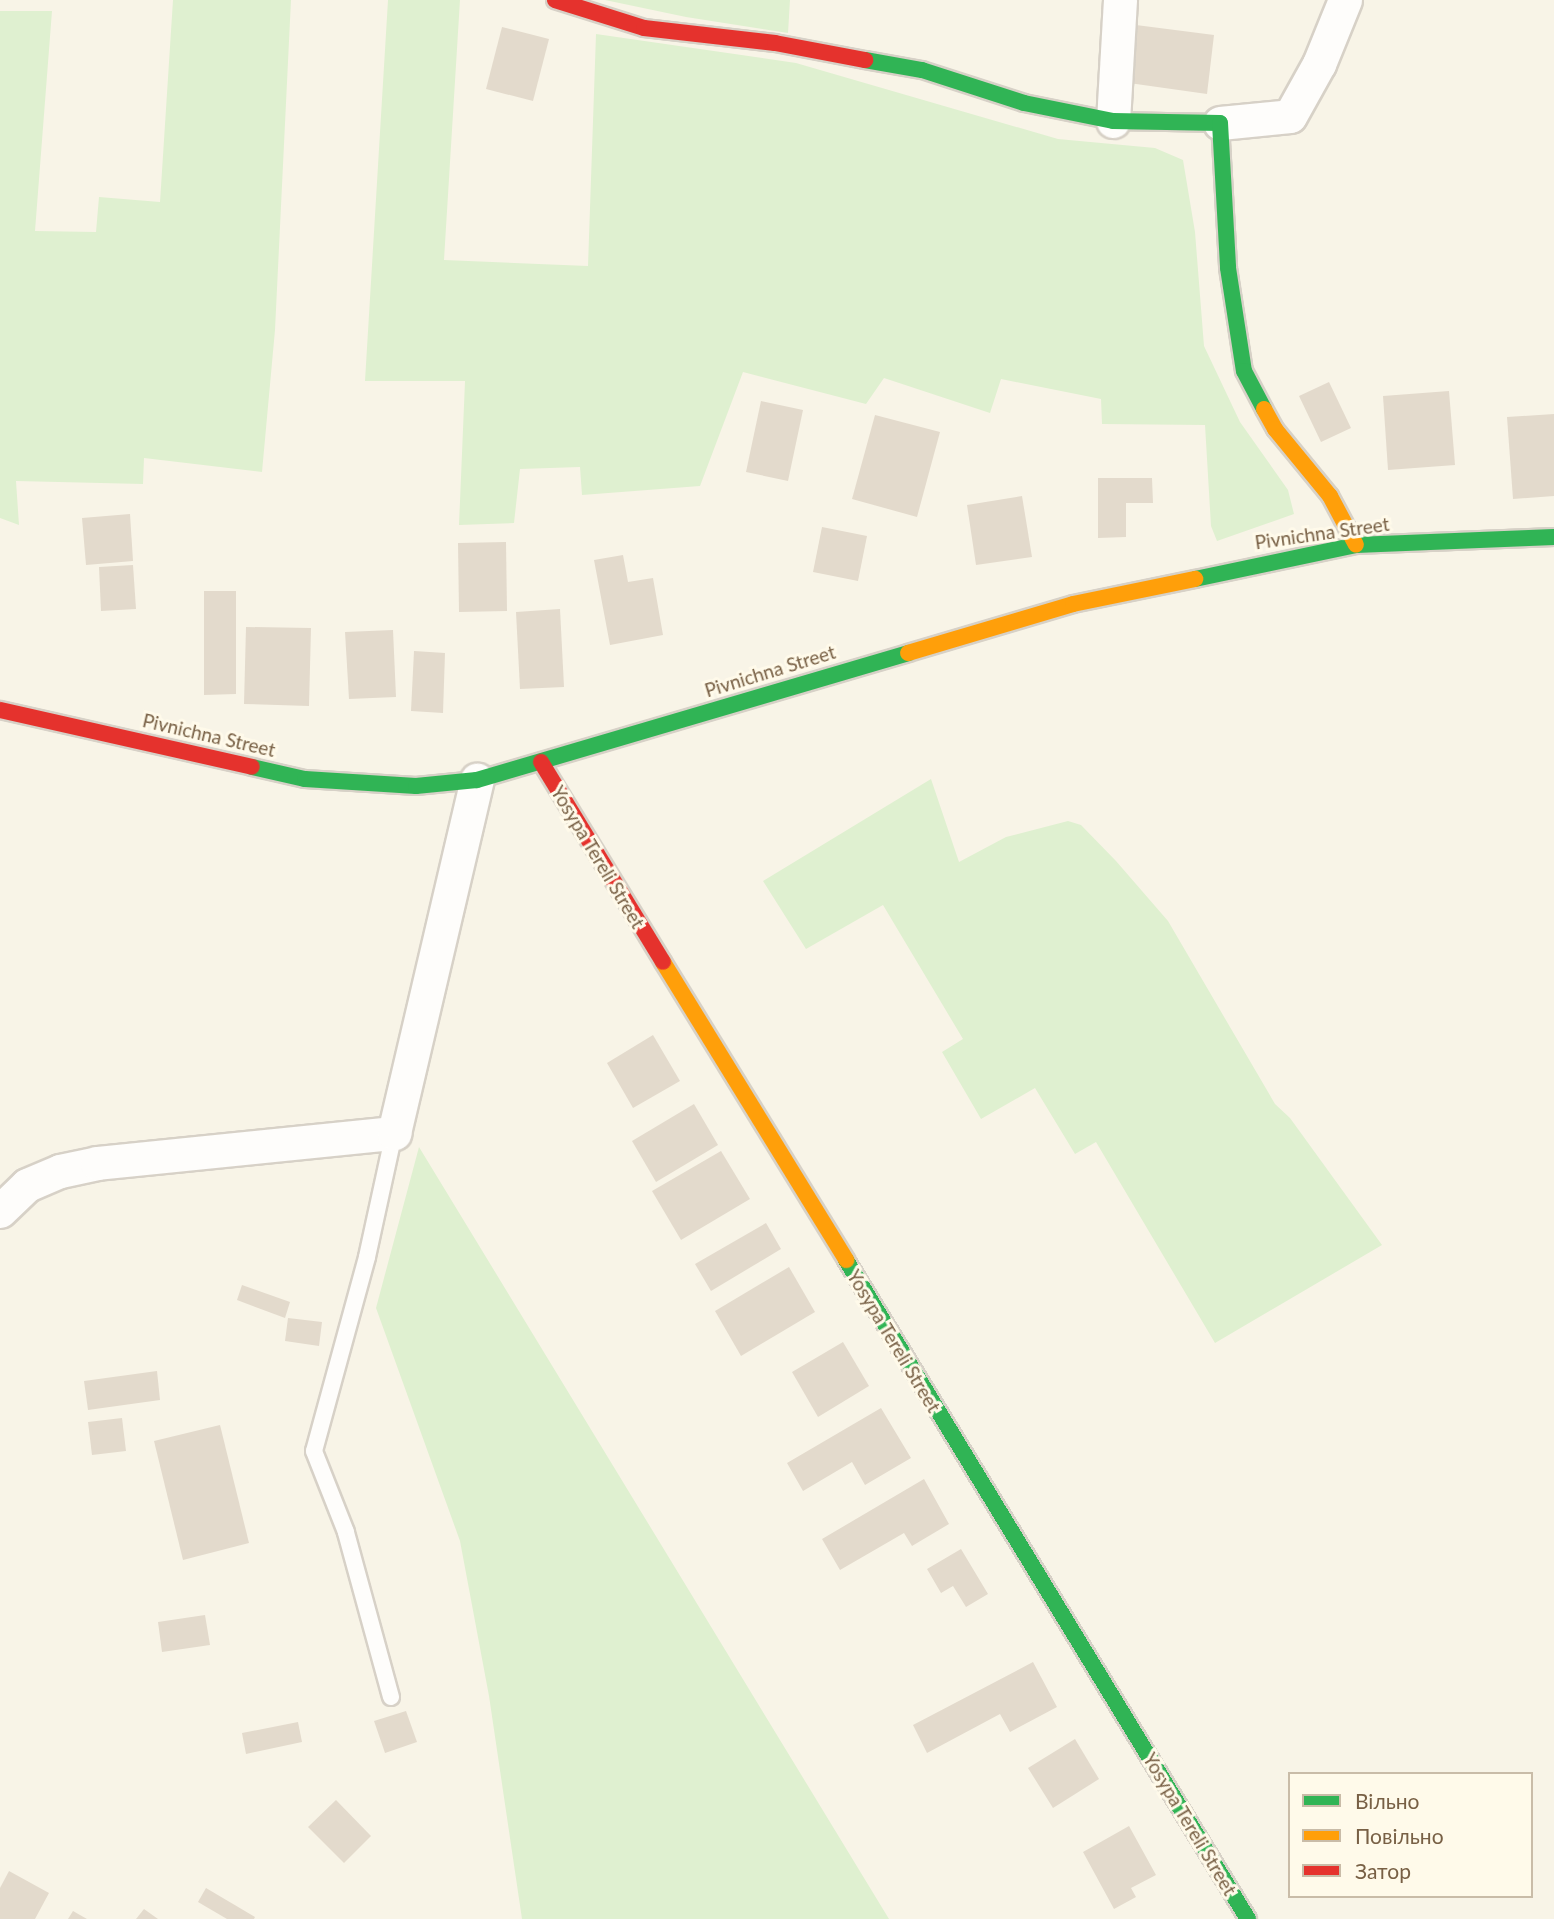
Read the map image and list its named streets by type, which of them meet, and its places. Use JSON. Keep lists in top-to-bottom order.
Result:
{
  "streets": {
    "street": ["Pivnichna Street", "Yosypa Tereli Street"]
  },
  "crossings": [
    ["Pivnichna Street", "Yosypa Tereli Street"]
  ],
  "legend": ["Вільно", "Повільно", "Затор"]
}
